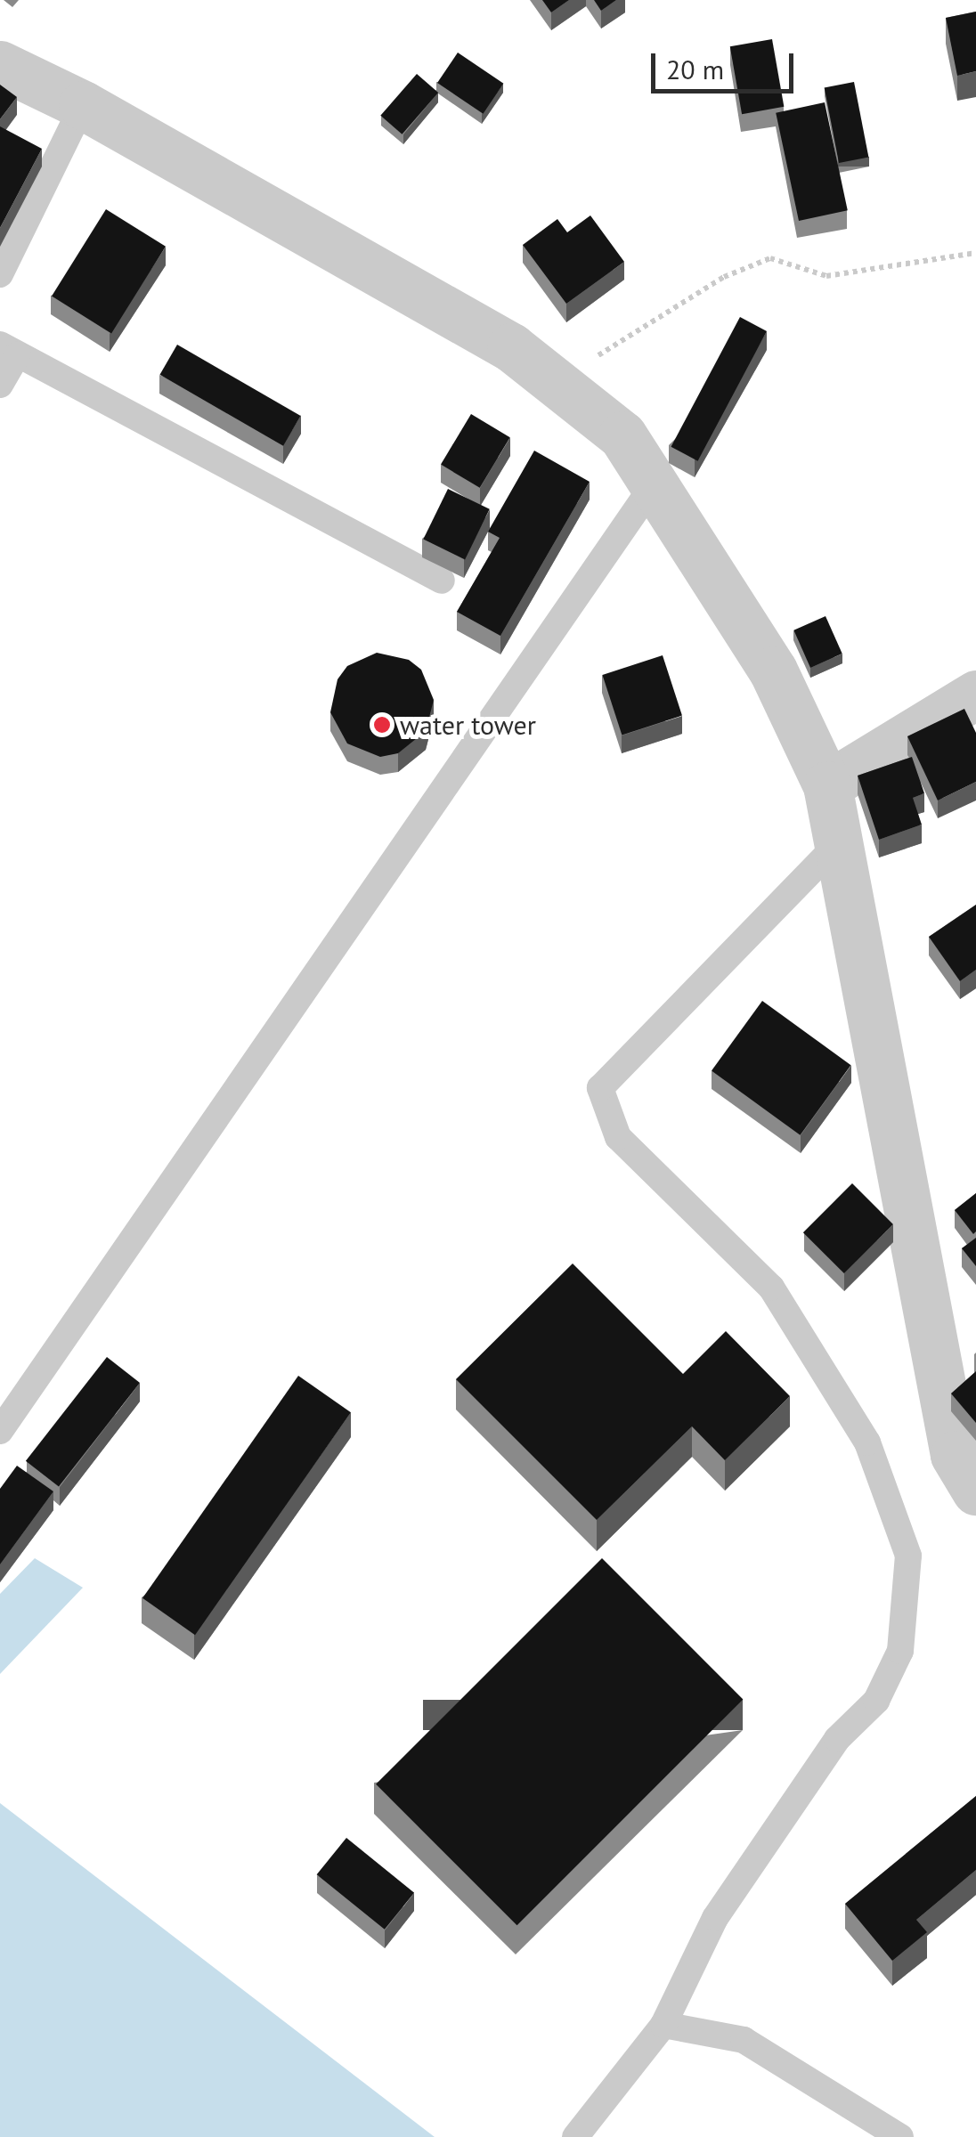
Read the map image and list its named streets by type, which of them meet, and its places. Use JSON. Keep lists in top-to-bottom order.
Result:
{
  "places": ["water tower"],
  "scale_bar": "20 m"
}
